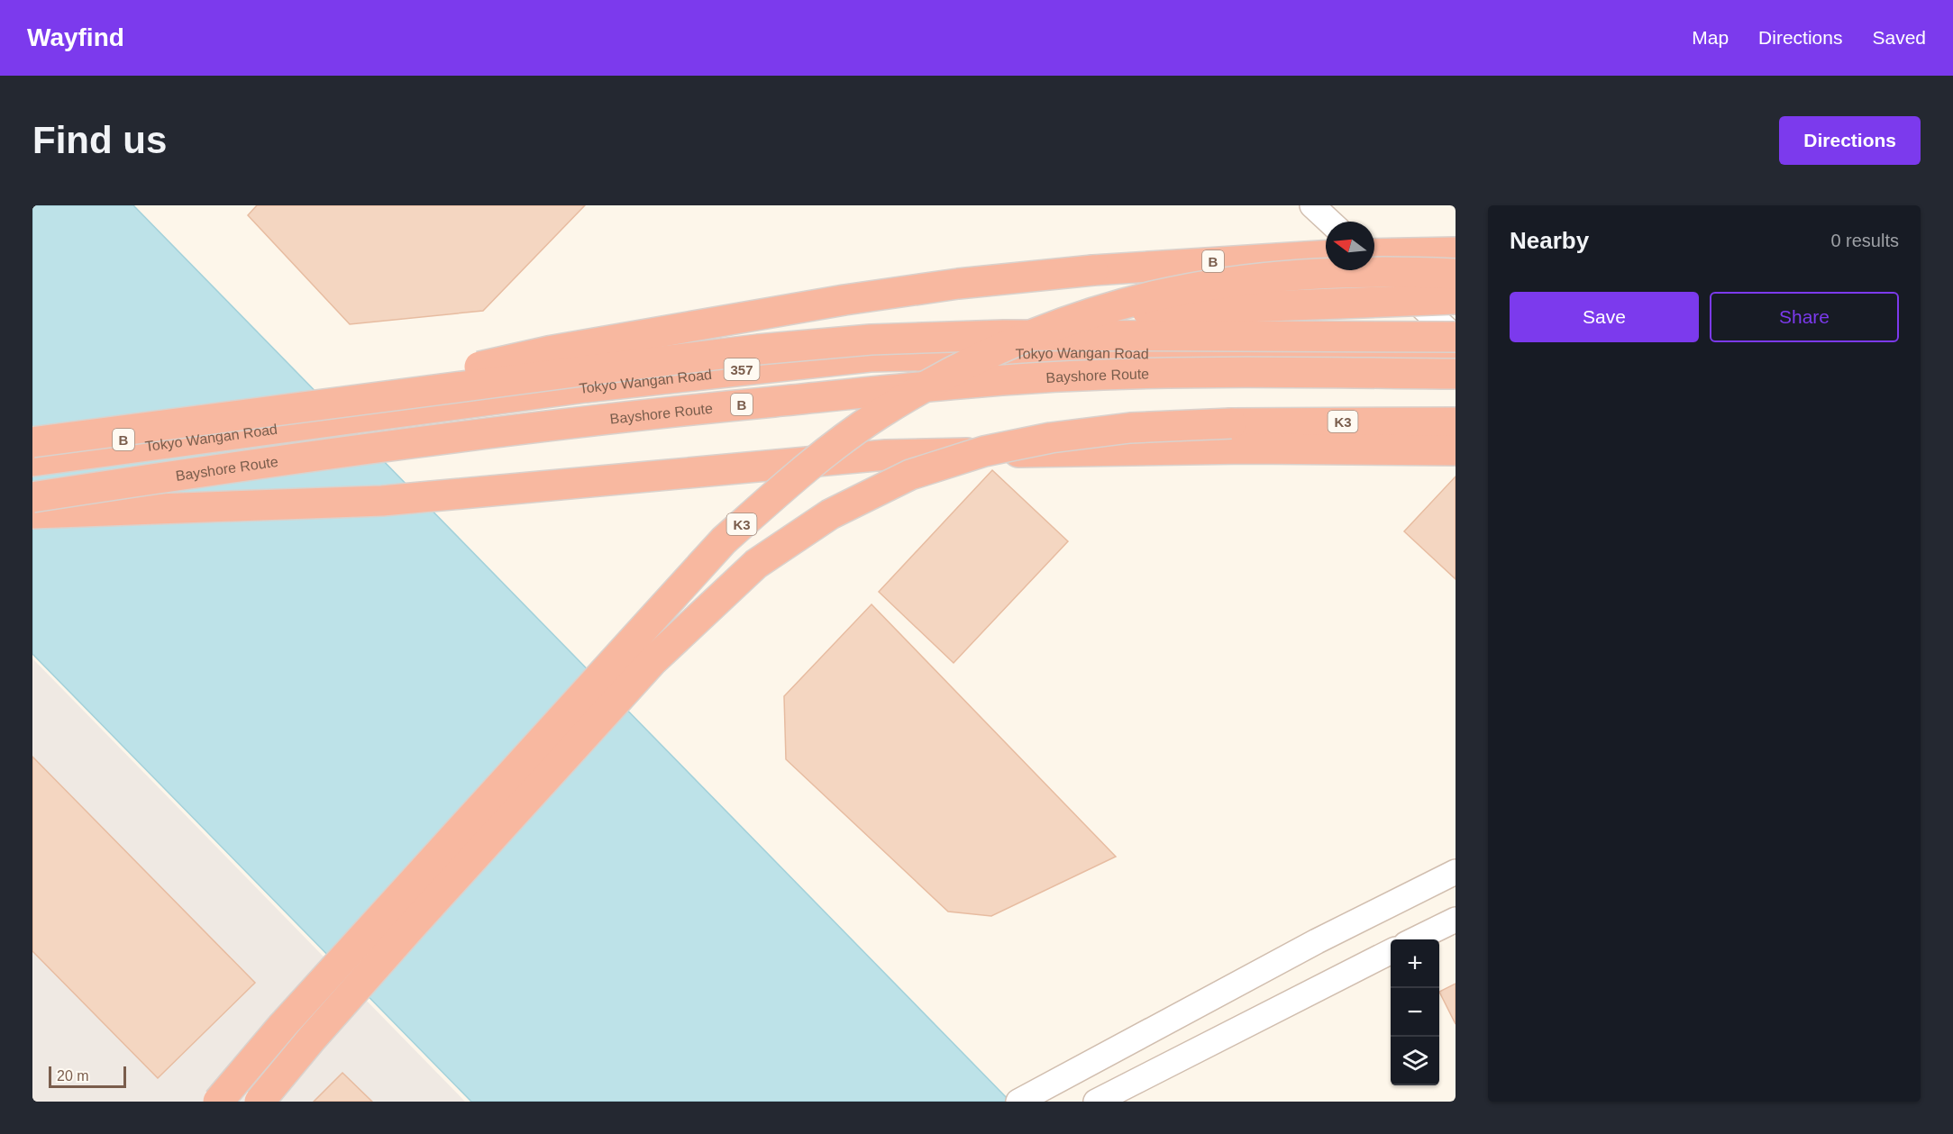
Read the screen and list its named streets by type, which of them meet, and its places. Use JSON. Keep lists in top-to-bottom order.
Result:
{
  "streets": {
    "highway": [
      "B",
      "Tokyo Wangan Road",
      "357",
      "Bayshore Route",
      "K3"
    ]
  },
  "scale_bar": "20 m",
  "north": "left",
  "page": {
    "header": "Wayfind",
    "nav": ["Map", "Directions", "Saved"],
    "buttons": [
      "Directions",
      ["Save", "Share"]
    ],
    "title": "Find us",
    "heading": ["Nearby", "0 results"],
    "map_buttons": ["+", "−"],
    "scale": "20 m"
  }
}
